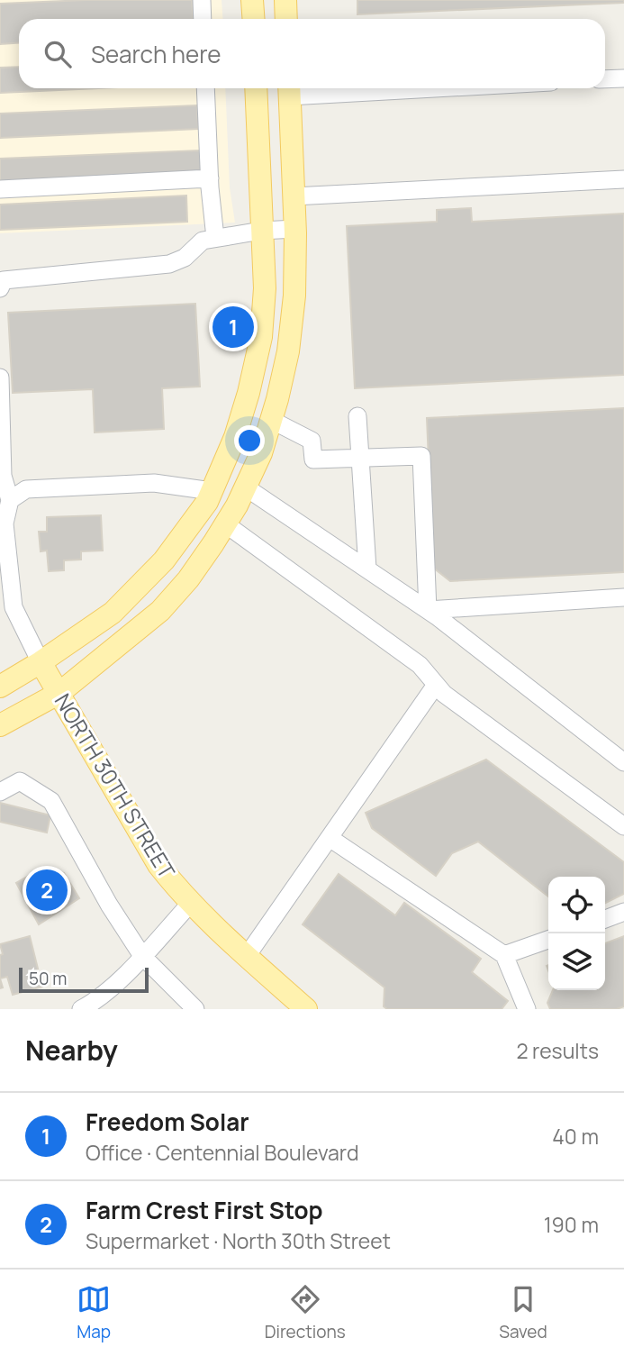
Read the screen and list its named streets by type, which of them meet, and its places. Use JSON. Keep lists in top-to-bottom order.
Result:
{
  "streets": {
    "main road": ["NORTH 30TH STREET"]
  },
  "scale_bar": "50 m",
  "page": {
    "search": "Search here",
    "pins": ["1", "2"],
    "scale": "50 m",
    "heading": ["Nearby", "2 results"],
    "list": [
      {
        "mark": "1",
        "name": "Freedom Solar",
        "note": "Office · Centennial Boulevard",
        "value": "40 m"
      },
      {
        "mark": "2",
        "name": "Farm Crest First Stop",
        "note": "Supermarket · North 30th Street",
        "value": "190 m"
      }
    ],
    "nav": ["Map", "Directions", "Saved"]
  }
}
